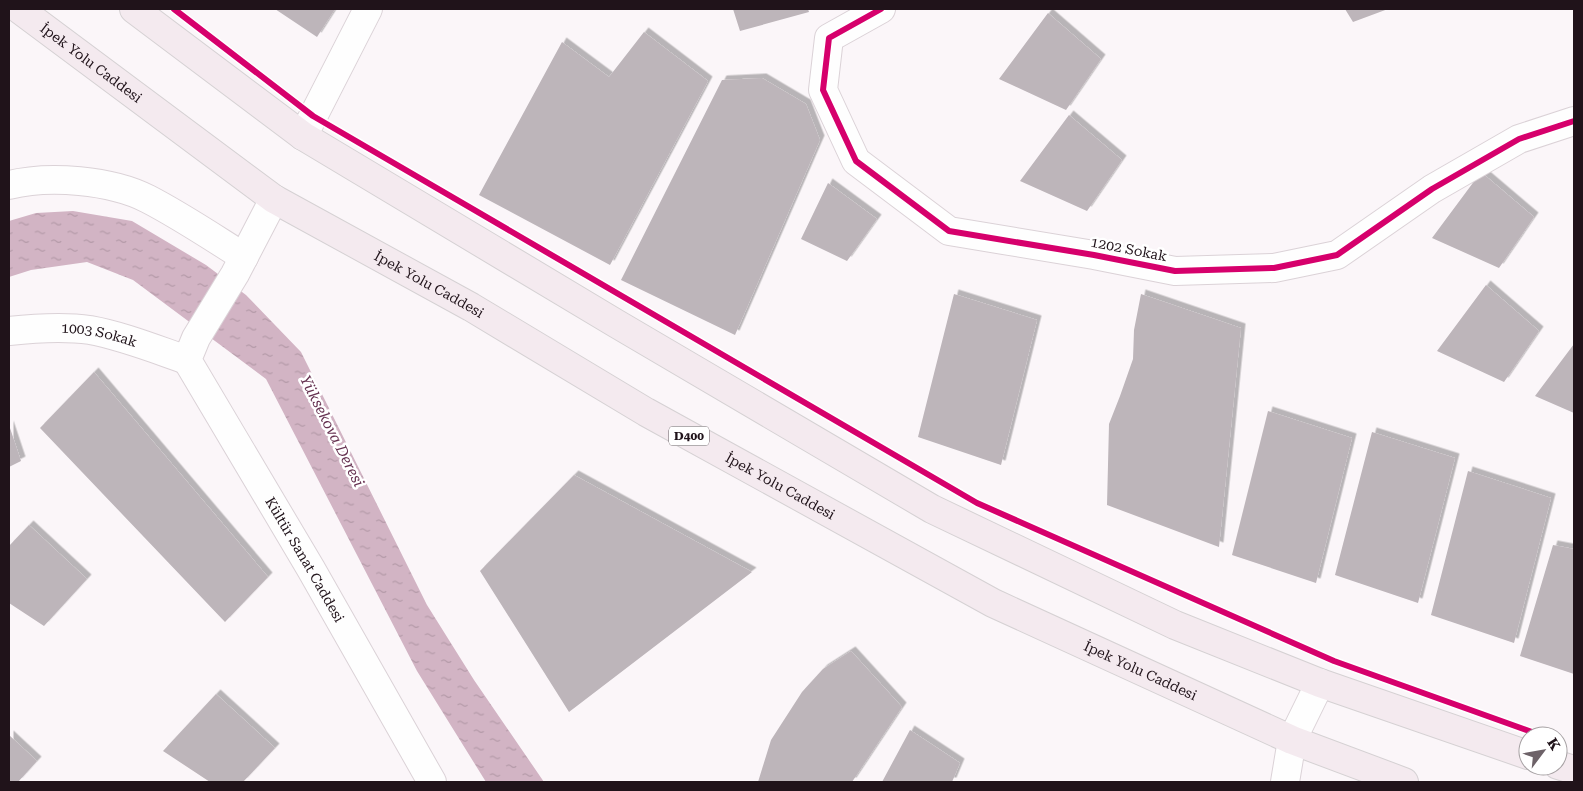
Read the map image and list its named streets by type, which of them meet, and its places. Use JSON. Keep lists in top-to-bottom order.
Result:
{
  "streets": {
    "highway": ["İpek Yolu Caddesi", "D400"],
    "street": ["1202 Sokak", "1003 Sokak", "Kültür Sanat Caddesi"]
  },
  "crossings": [
    ["1003 Sokak", "Kültür Sanat Caddesi"]
  ],
  "water": ["Yüksekova Deresi"],
  "north": "top right"
}
